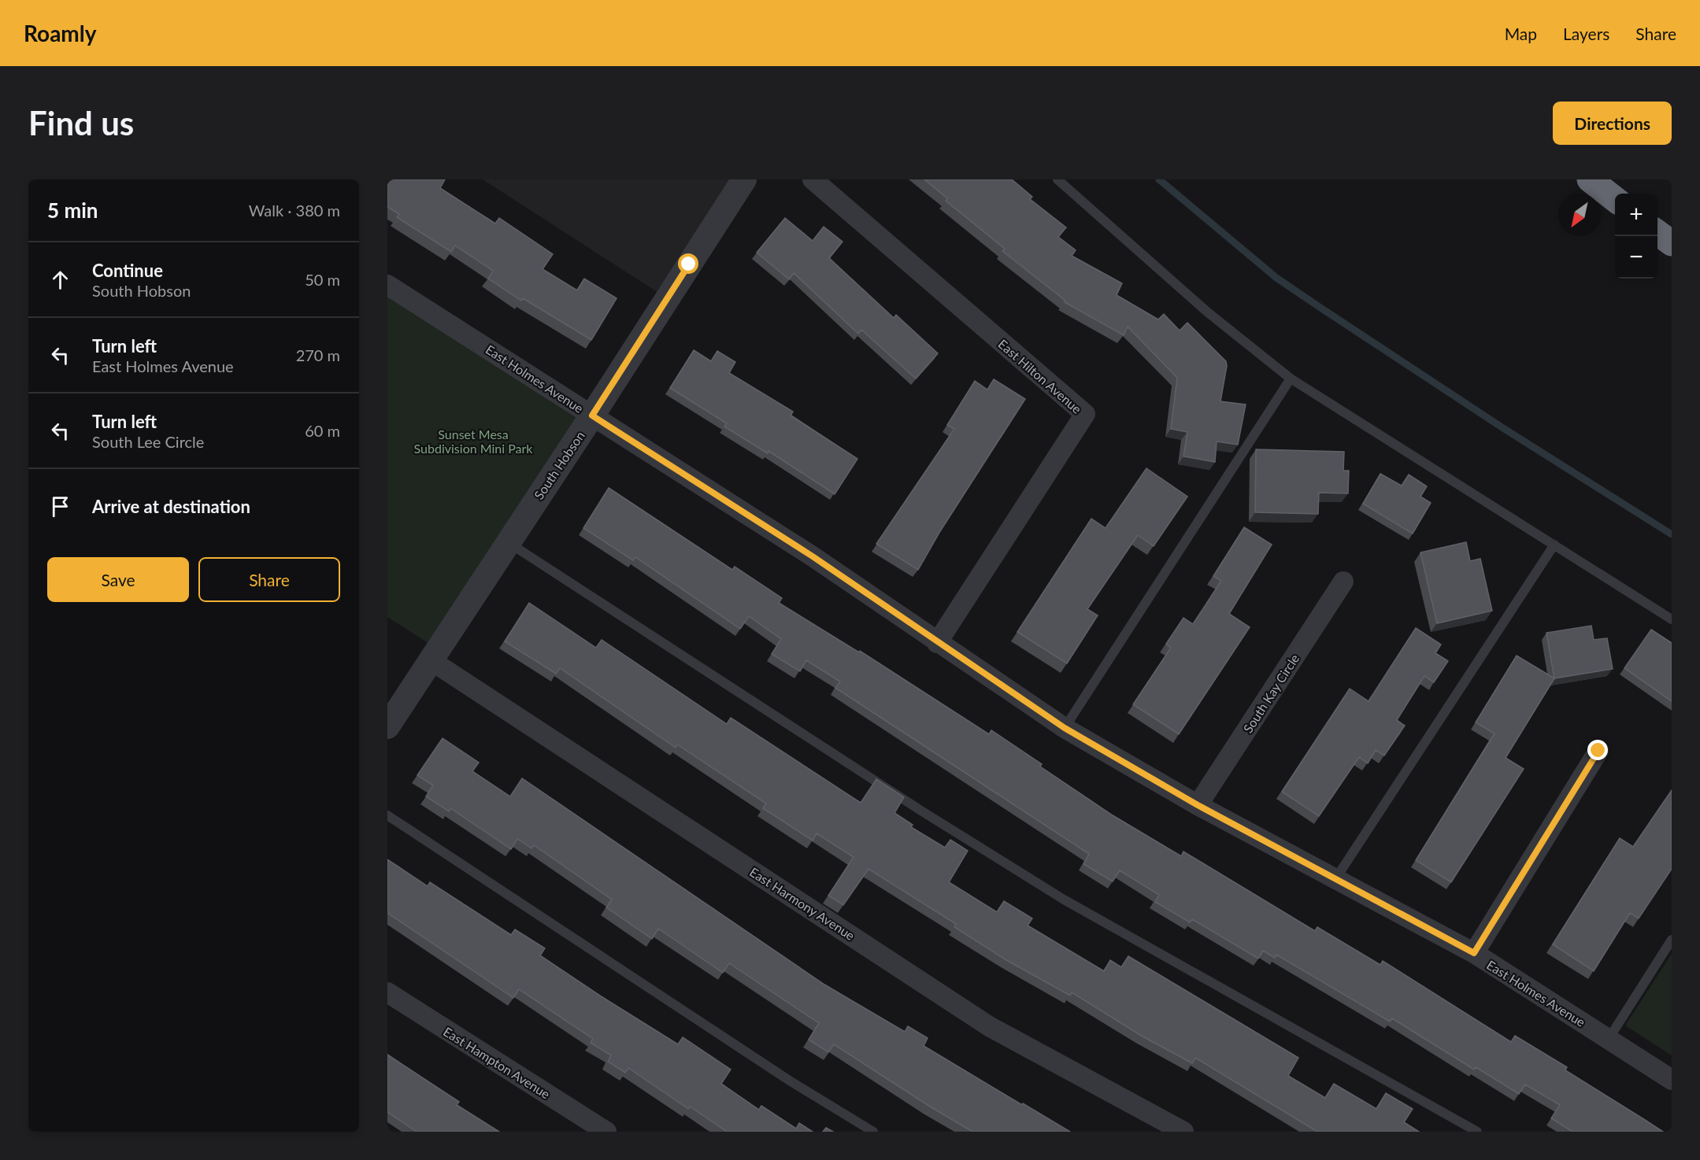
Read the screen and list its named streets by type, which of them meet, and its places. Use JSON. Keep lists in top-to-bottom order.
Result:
{
  "streets": {
    "street": [
      "East Hilton Avenue",
      "East Holmes Avenue",
      "South Hobson",
      "South Kay Circle",
      "East Harmony Avenue",
      "East Hampton Avenue"
    ]
  },
  "crossings": [
    ["East Hilton Avenue", "East Holmes Avenue"],
    ["East Holmes Avenue", "South Hobson"],
    ["East Holmes Avenue", "South Kay Circle"],
    ["South Hobson", "East Harmony Avenue"]
  ],
  "parks": ["Sunset Mesa Subdivision Mini Park"],
  "north": "bottom left",
  "page": {
    "header": "Roamly",
    "nav": ["Map", "Layers", "Share"],
    "buttons": [
      "Directions",
      ["Save", "Share"]
    ],
    "title": "Find us",
    "heading": ["5 min", "Walk · 380 m"],
    "map_buttons": ["+", "−"],
    "list": [
      ["Continue", "South Hobson", "50 m"],
      ["Turn left", "East Holmes Avenue", "270 m"],
      ["Turn left", "South Lee Circle", "60 m"],
      "Arrive at destination"
    ]
  }
}
